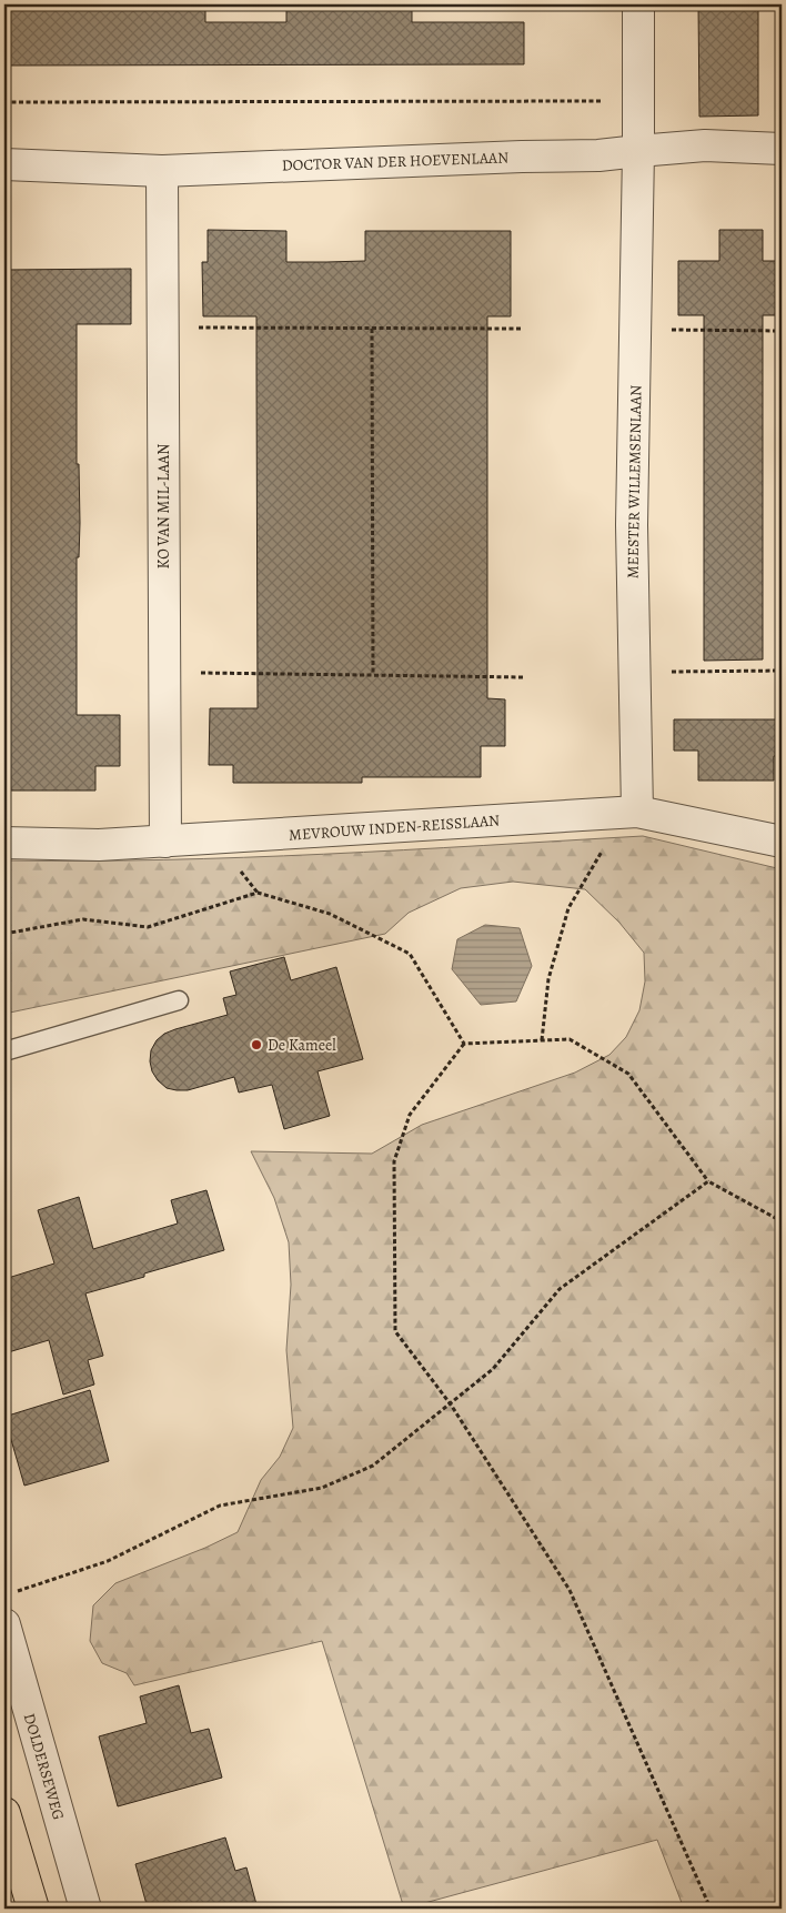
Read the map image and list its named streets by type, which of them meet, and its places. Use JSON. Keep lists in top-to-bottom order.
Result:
{
  "streets": {
    "street": [
      "DOCTOR VAN DER HOEVENLAAN",
      "MEESTER WILLEMSENLAAN",
      "KO VAN MIL-LAAN",
      "MEVROUW INDEN-REISSLAAN",
      "DOLDERSEWEG"
    ]
  },
  "crossings": [
    ["DOCTOR VAN DER HOEVENLAAN", "MEESTER WILLEMSENLAAN"],
    ["DOCTOR VAN DER HOEVENLAAN", "KO VAN MIL-LAAN"],
    ["MEESTER WILLEMSENLAAN", "MEVROUW INDEN-REISSLAAN"],
    ["KO VAN MIL-LAAN", "MEVROUW INDEN-REISSLAAN"]
  ],
  "places": ["De Kameel"]
}
